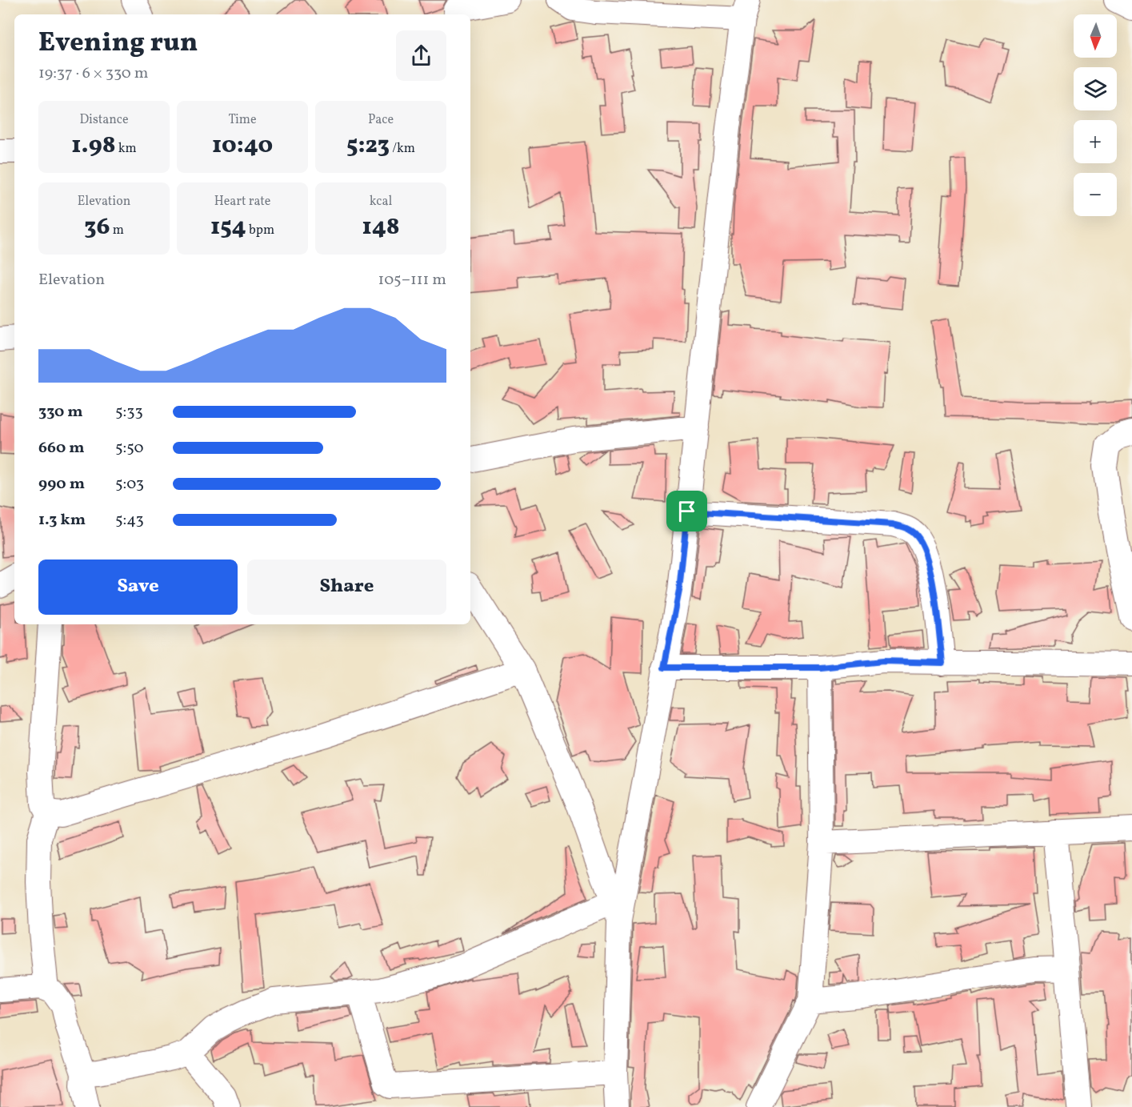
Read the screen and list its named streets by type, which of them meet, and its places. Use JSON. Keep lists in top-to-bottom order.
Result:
{
  "north": "bottom",
  "page": {
    "map_buttons": ["+", "−"],
    "heading": ["Evening run", "19:37 · 6 × 330 m"],
    "stats": [
      ["Distance", "1.98 km"],
      ["Time", "10:40"],
      ["Pace", "5:23 /km"],
      ["Elevation", "36 m"],
      ["Heart rate", "154 bpm"],
      ["kcal", "148"]
    ],
    "chart": ["Elevation", "105–111 m"],
    "list": [
      {
        "name": "330 m",
        "note": "5:33"
      },
      {
        "name": "660 m",
        "note": "5:50"
      },
      {
        "name": "990 m",
        "note": "5:03"
      },
      {
        "name": "1.3 km",
        "note": "5:43"
      }
    ],
    "buttons": ["Save", "Share"]
  }
}
